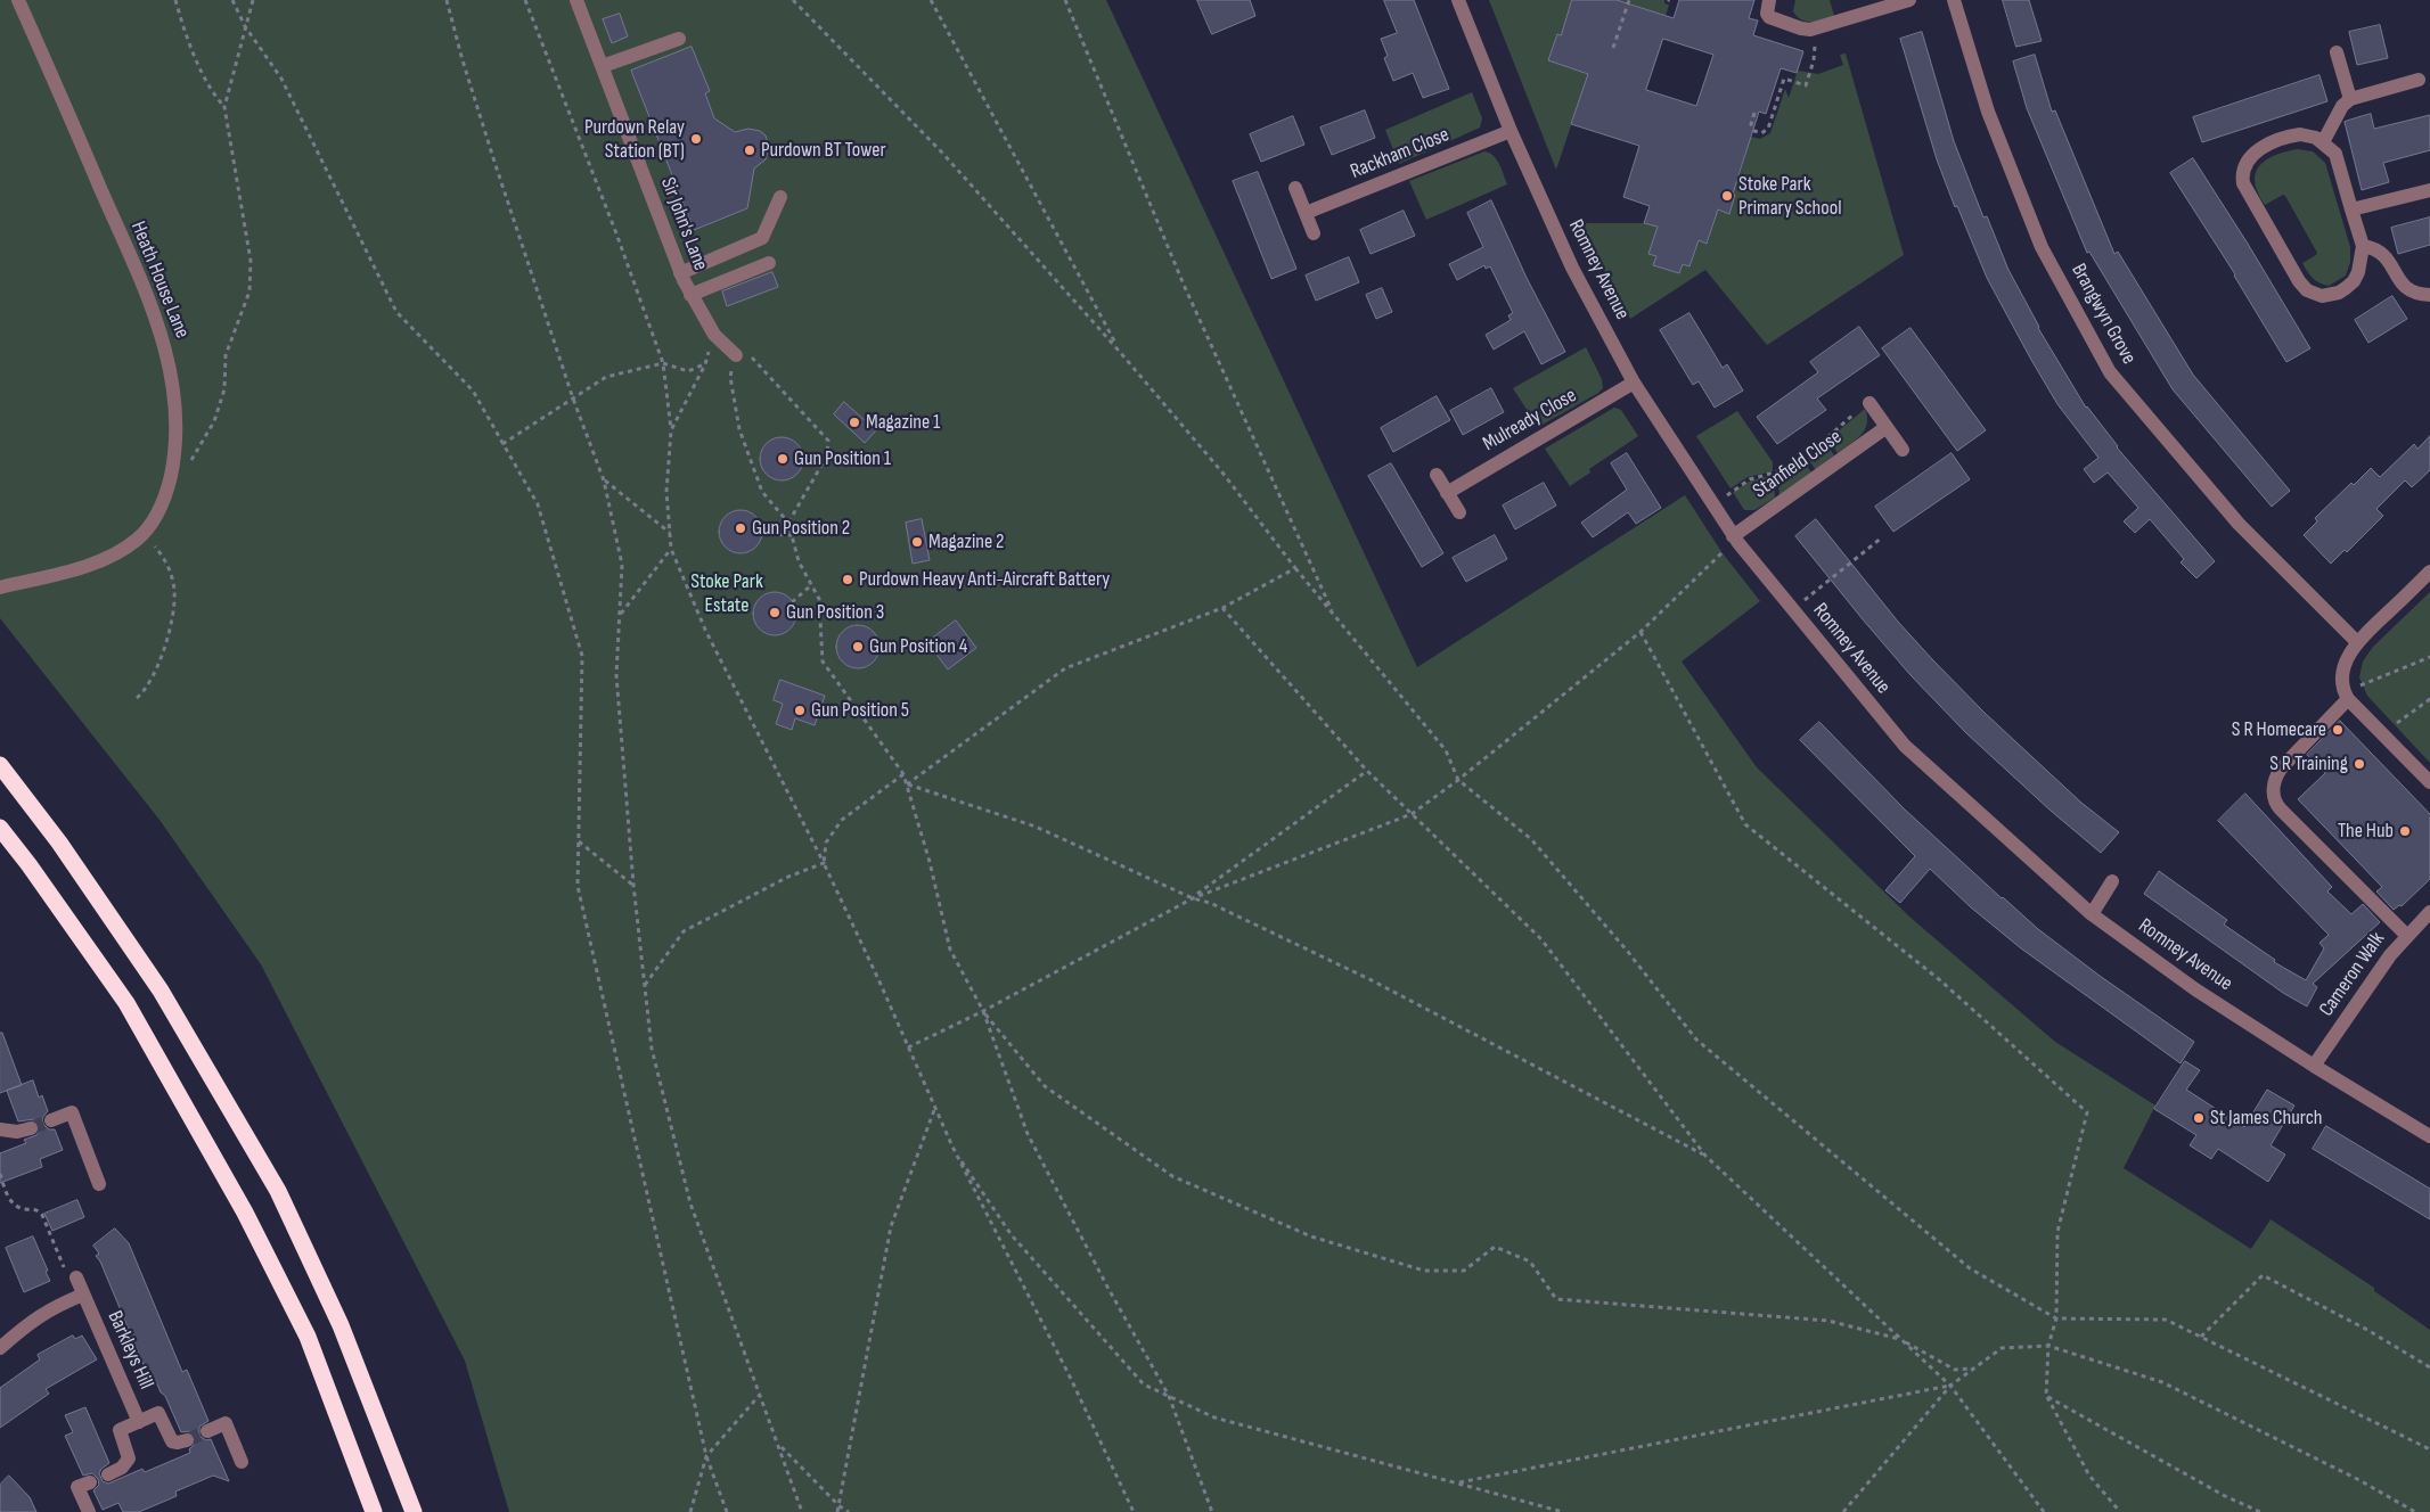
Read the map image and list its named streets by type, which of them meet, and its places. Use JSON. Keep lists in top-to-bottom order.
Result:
{
  "streets": {
    "street": [
      "Rackham Close",
      "Sir John's Lane",
      "Romney Avenue",
      "Heath House Lane",
      "Brangwyn Grove",
      "Mulready Close",
      "Stanfield Close",
      "Cameron Walk",
      "Barkleys Hill"
    ]
  },
  "crossings": [
    ["Rackham Close", "Romney Avenue"],
    ["Romney Avenue", "Mulready Close"],
    ["Romney Avenue", "Stanfield Close"],
    ["Romney Avenue", "Cameron Walk"]
  ],
  "parks": ["Stoke Park Estate"],
  "places": [
    "Purdown Relay Station (BT)",
    "Purdown BT Tower",
    "Stoke Park Primary School",
    "Magazine 1",
    "Gun Position 1",
    "Gun Position 2",
    "Magazine 2",
    "Purdown Heavy Anti-Aircraft Battery",
    "Gun Position 3",
    "Gun Position 4",
    "Gun Position 5",
    "S R Homecare",
    "S R Training",
    "The Hub",
    "St James Church"
  ]
}
